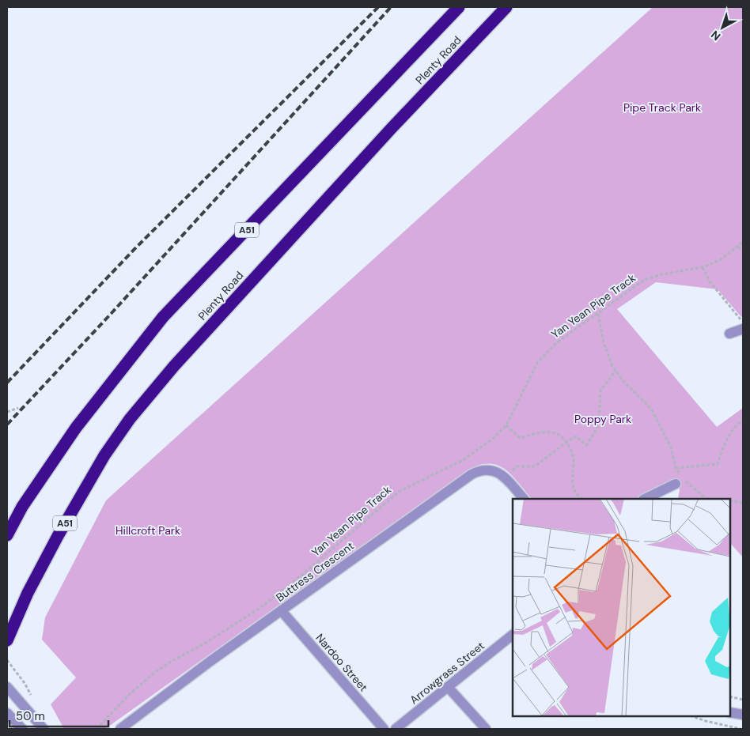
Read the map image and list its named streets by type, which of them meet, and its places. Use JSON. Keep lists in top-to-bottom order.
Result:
{
  "streets": {
    "highway": ["Plenty Road", "A51"],
    "street": ["Buttress Crescent", "Nardoo Street", "Arrowgrass Street"],
    "path": ["Yan Yean Pipe Track"]
  },
  "crossings": [
    ["Buttress Crescent", "Nardoo Street"]
  ],
  "parks": ["Pipe Track Park", "Poppy Park", "Hillcroft Park"],
  "scale_bar": "50 m",
  "north": "bottom left"
}
